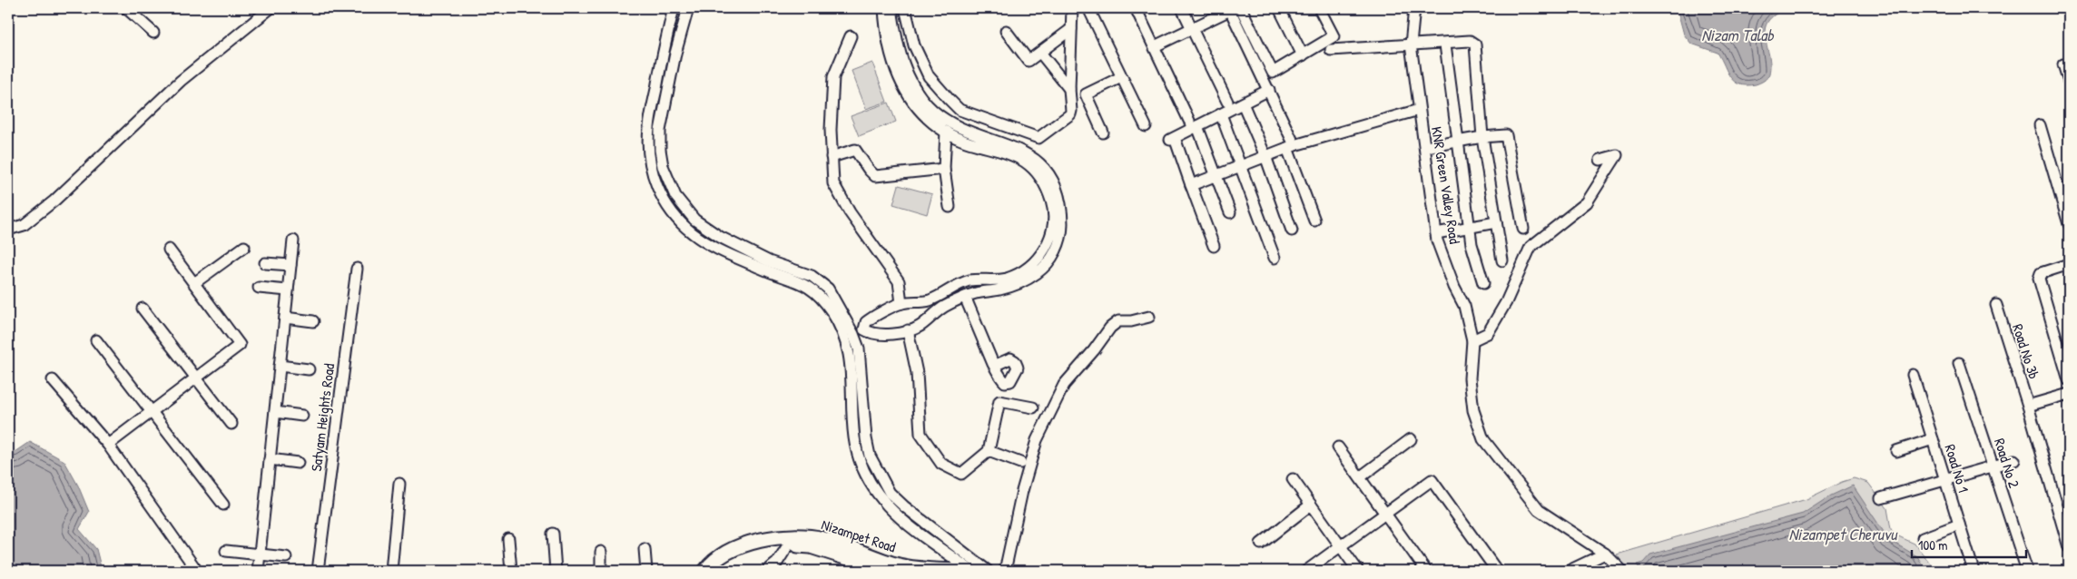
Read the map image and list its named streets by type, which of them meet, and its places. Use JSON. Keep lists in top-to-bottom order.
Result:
{
  "streets": {
    "main road": ["Nizampet Road"],
    "street": [
      "KNR Green Valley Road",
      "Road No 3b",
      "Satyam Heights Road",
      "Road No 2",
      "Road No 1"
    ]
  },
  "water": ["Nizam Talab", "Nizampet Cheruvu"],
  "scale_bar": "100 m"
}
